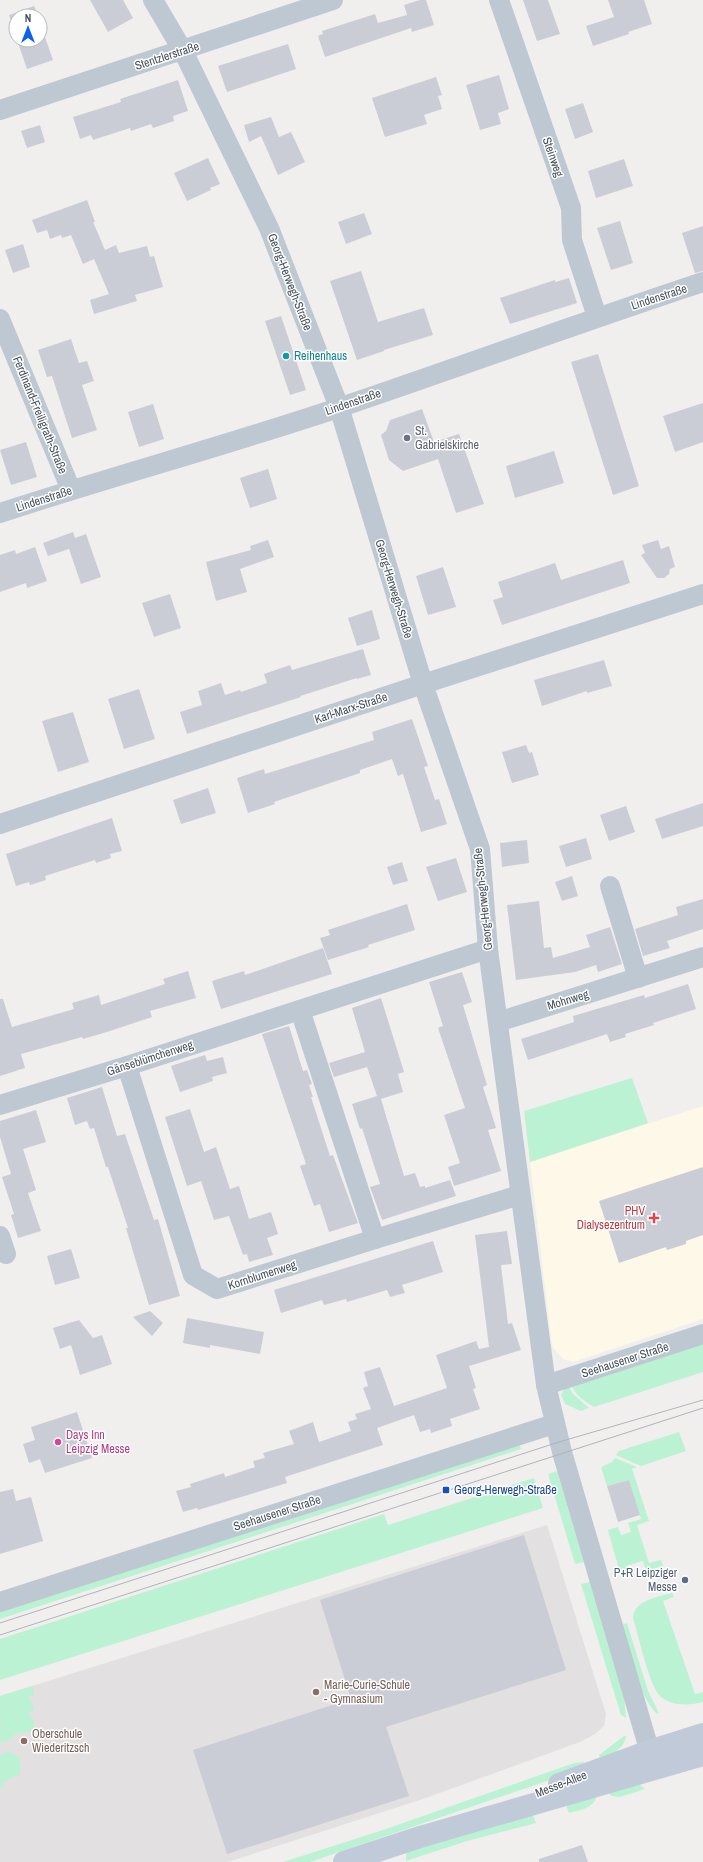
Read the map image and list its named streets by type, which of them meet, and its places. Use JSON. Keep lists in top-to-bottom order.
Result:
{
  "streets": {
    "main road": ["Messe-Allee"],
    "street": [
      "Stentzlerstraße",
      "Steinweg",
      "Georg-Herwegh-Straße",
      "Lindenstraße",
      "Ferdinand-Freiligrath-Straße",
      "Karl-Marx-Straße",
      "Mohnweg",
      "Gänseblümchenweg",
      "Kornblumenweg",
      "Seehausener Straße"
    ]
  },
  "crossings": [
    ["Stentzlerstraße", "Georg-Herwegh-Straße"],
    ["Steinweg", "Lindenstraße"],
    ["Georg-Herwegh-Straße", "Lindenstraße"],
    ["Georg-Herwegh-Straße", "Karl-Marx-Straße"],
    ["Georg-Herwegh-Straße", "Mohnweg"],
    ["Georg-Herwegh-Straße", "Gänseblümchenweg"],
    ["Georg-Herwegh-Straße", "Kornblumenweg"],
    ["Georg-Herwegh-Straße", "Seehausener Straße"],
    ["Georg-Herwegh-Straße", "Messe-Allee"],
    ["Lindenstraße", "Ferdinand-Freiligrath-Straße"],
    ["Gänseblümchenweg", "Kornblumenweg"]
  ],
  "places": {
    "other": [
      "Reihenhaus",
      "St. Gabrielskirche",
      "Days Inn Leipzig Messe",
      "P+R Leipziger Messe",
      "Marie-Curie-Schule - Gymnasium",
      "Oberschule Wiederitzsch"
    ],
    "health": ["PHV Dialysezentrum"],
    "transit": ["Georg-Herwegh-Straße"]
  },
  "north": "top"
}
